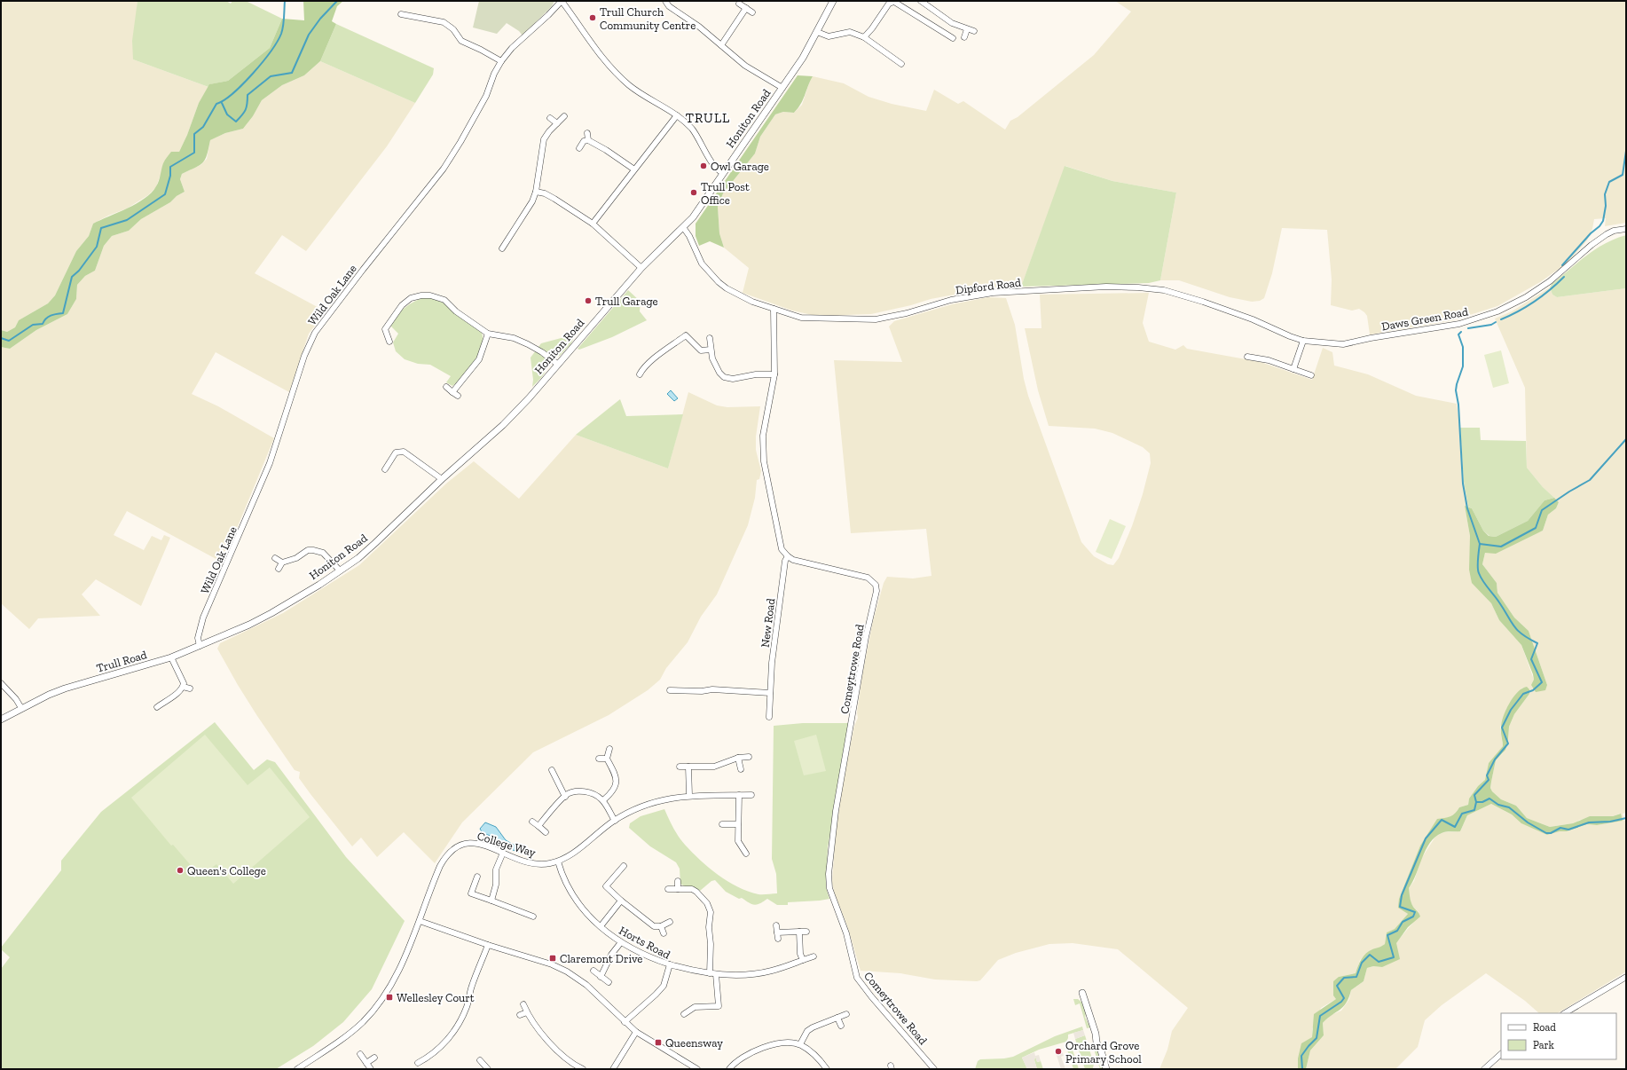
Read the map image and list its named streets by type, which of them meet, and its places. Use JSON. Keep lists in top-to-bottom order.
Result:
{
  "streets": {
    "street": [
      "Honiton Road",
      "Dipford Road",
      "Wild Oak Lane",
      "Daws Green Road",
      "New Road",
      "Trull Road",
      "Comeytrowe Road",
      "College Way",
      "Horts Road"
    ]
  },
  "crossings": [
    ["Honiton Road", "Dipford Road"],
    ["Honiton Road", "Trull Road"],
    ["Dipford Road", "Daws Green Road"],
    ["Wild Oak Lane", "Trull Road"],
    ["New Road", "Comeytrowe Road"],
    ["College Way", "Horts Road"]
  ],
  "districts": ["TRULL"],
  "places": {
    "other": [
      "Trull Church Community Centre",
      "Owl Garage",
      "Trull Post Office",
      "Trull Garage",
      "Queen's College",
      "Orchard Grove Primary School"
    ],
    "transit": ["Claremont Drive", "Wellesley Court", "Queensway"]
  },
  "legend": ["Road", "Park"]
}
